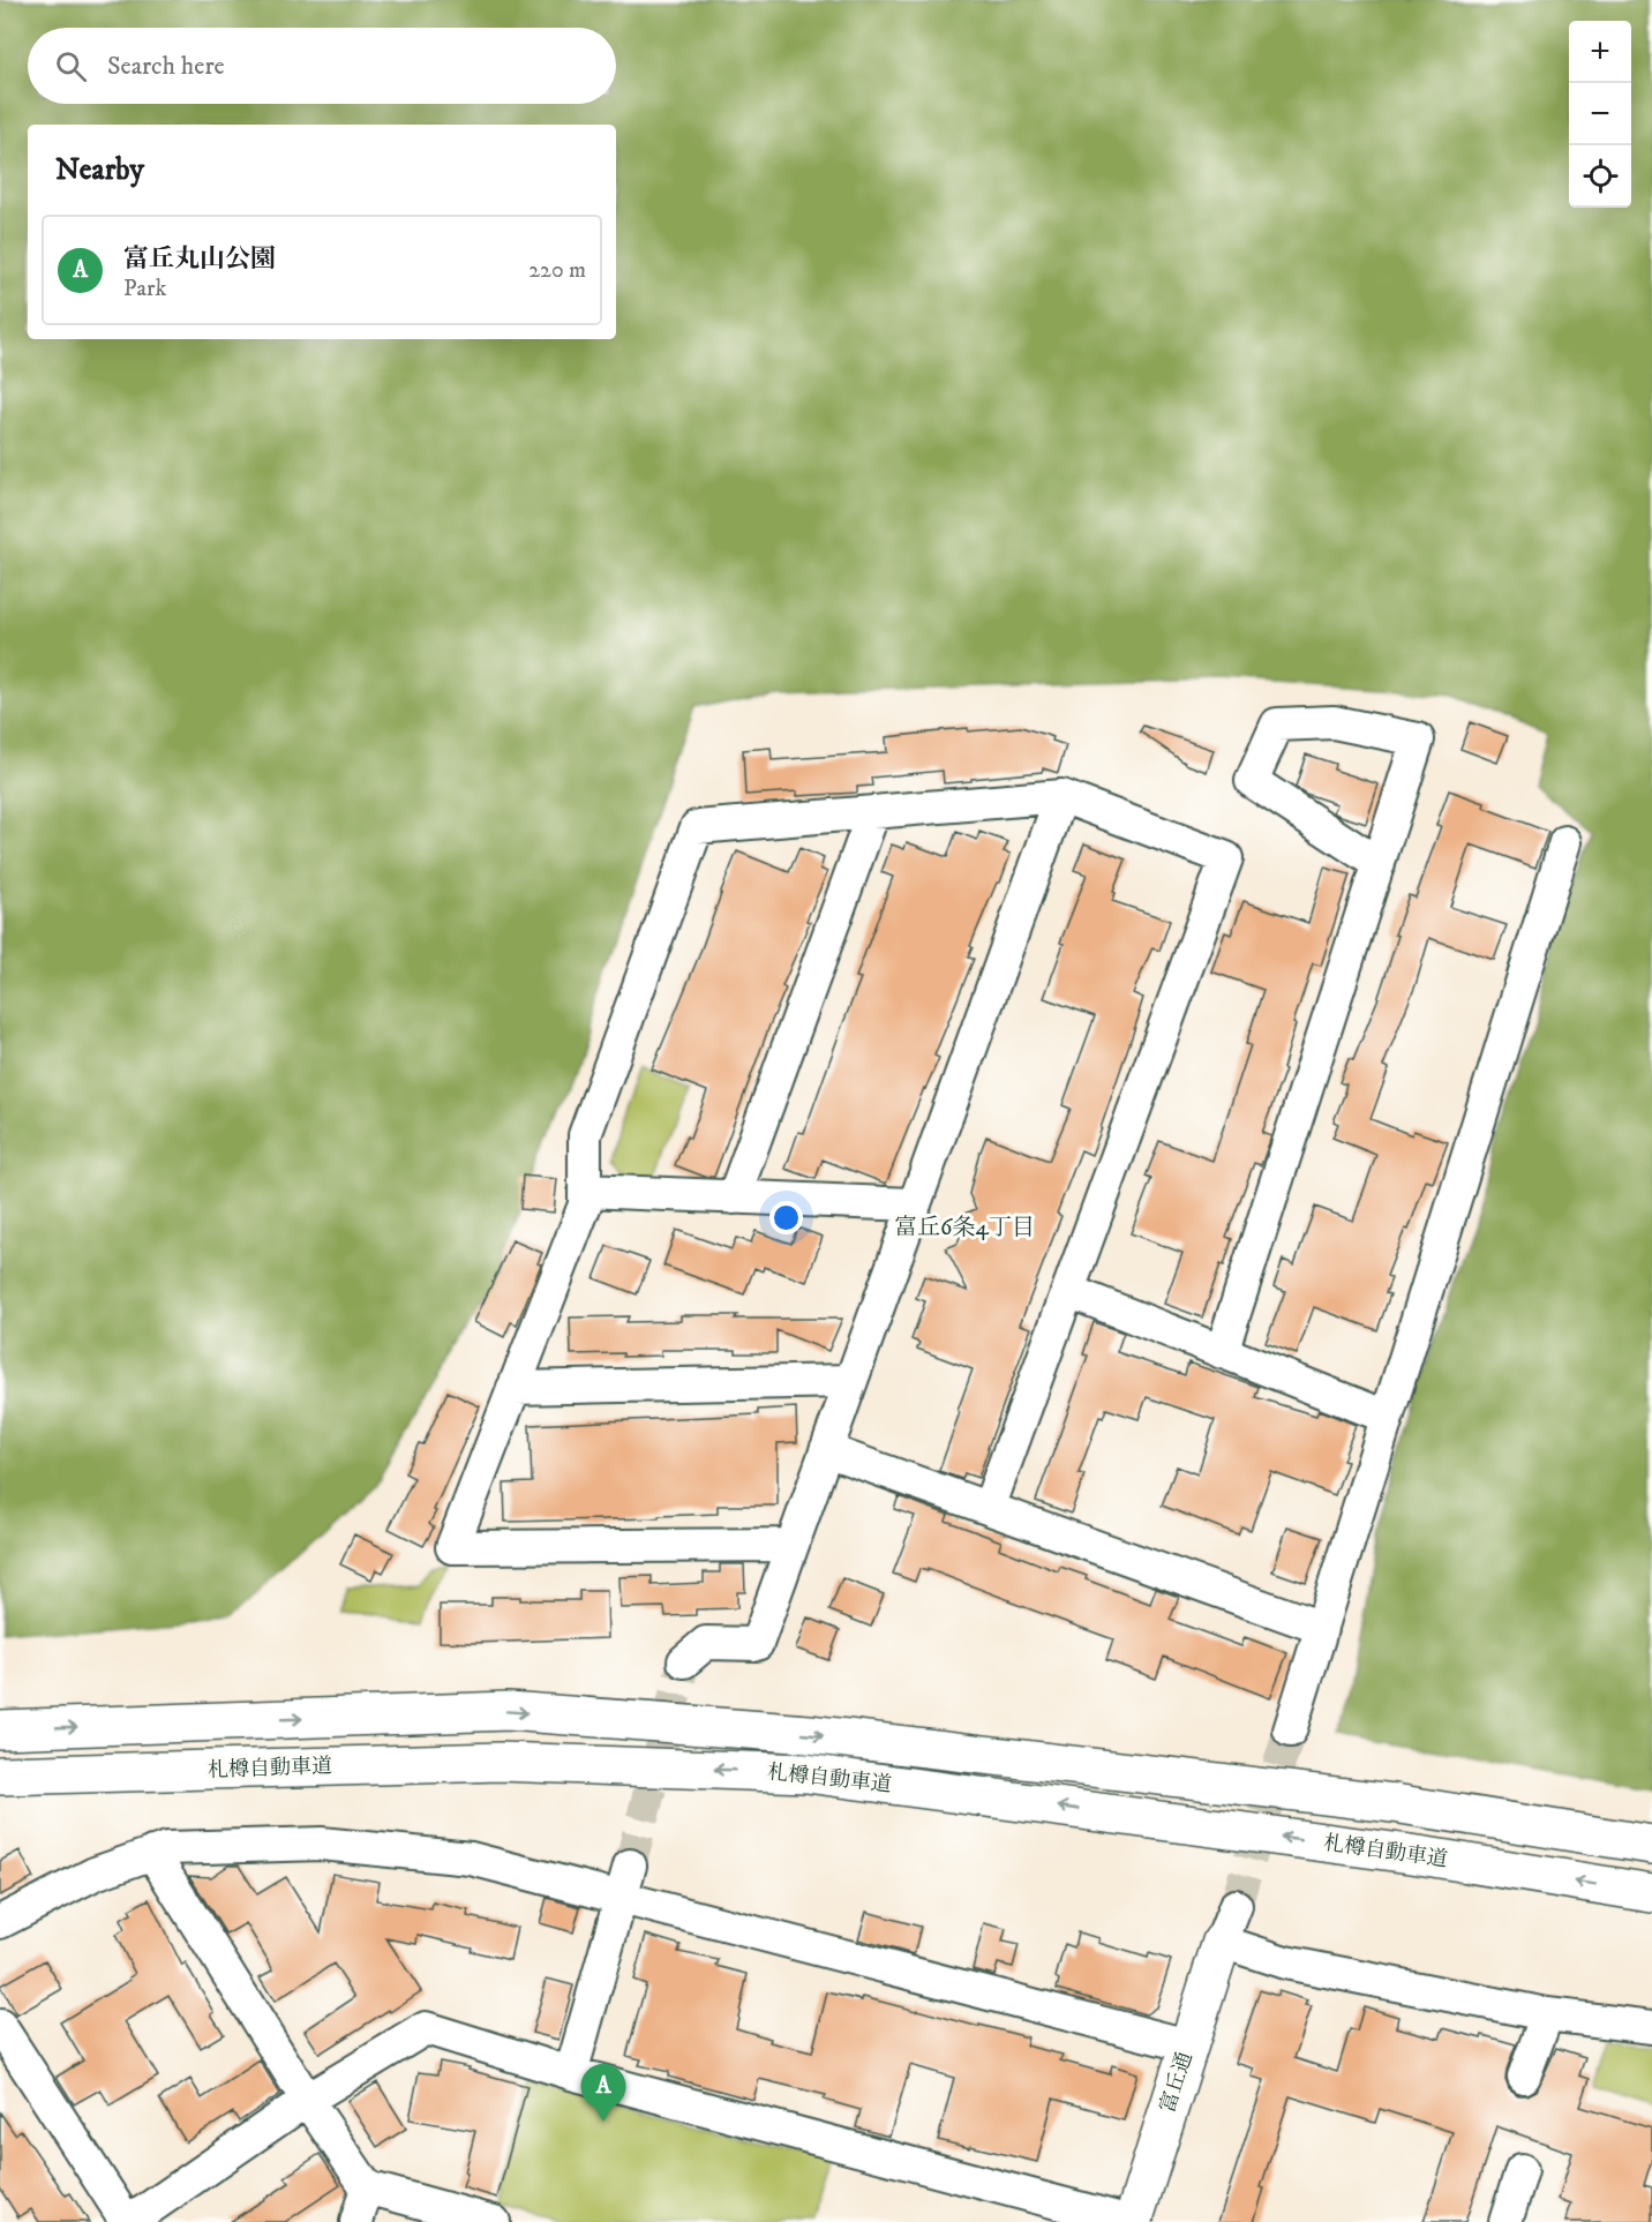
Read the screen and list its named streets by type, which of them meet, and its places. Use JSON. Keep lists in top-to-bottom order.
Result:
{
  "streets": {
    "main road": ["札樽自動車道", "富丘通"]
  },
  "districts": ["富丘6条4丁目"],
  "page": {
    "map_buttons": ["+", "−"],
    "search": "Search here",
    "heading": "Nearby",
    "list": [
      {
        "mark": "A",
        "name": "富丘丸山公園",
        "note": "Park",
        "value": "220 m"
      }
    ],
    "pins": "A"
  }
}
